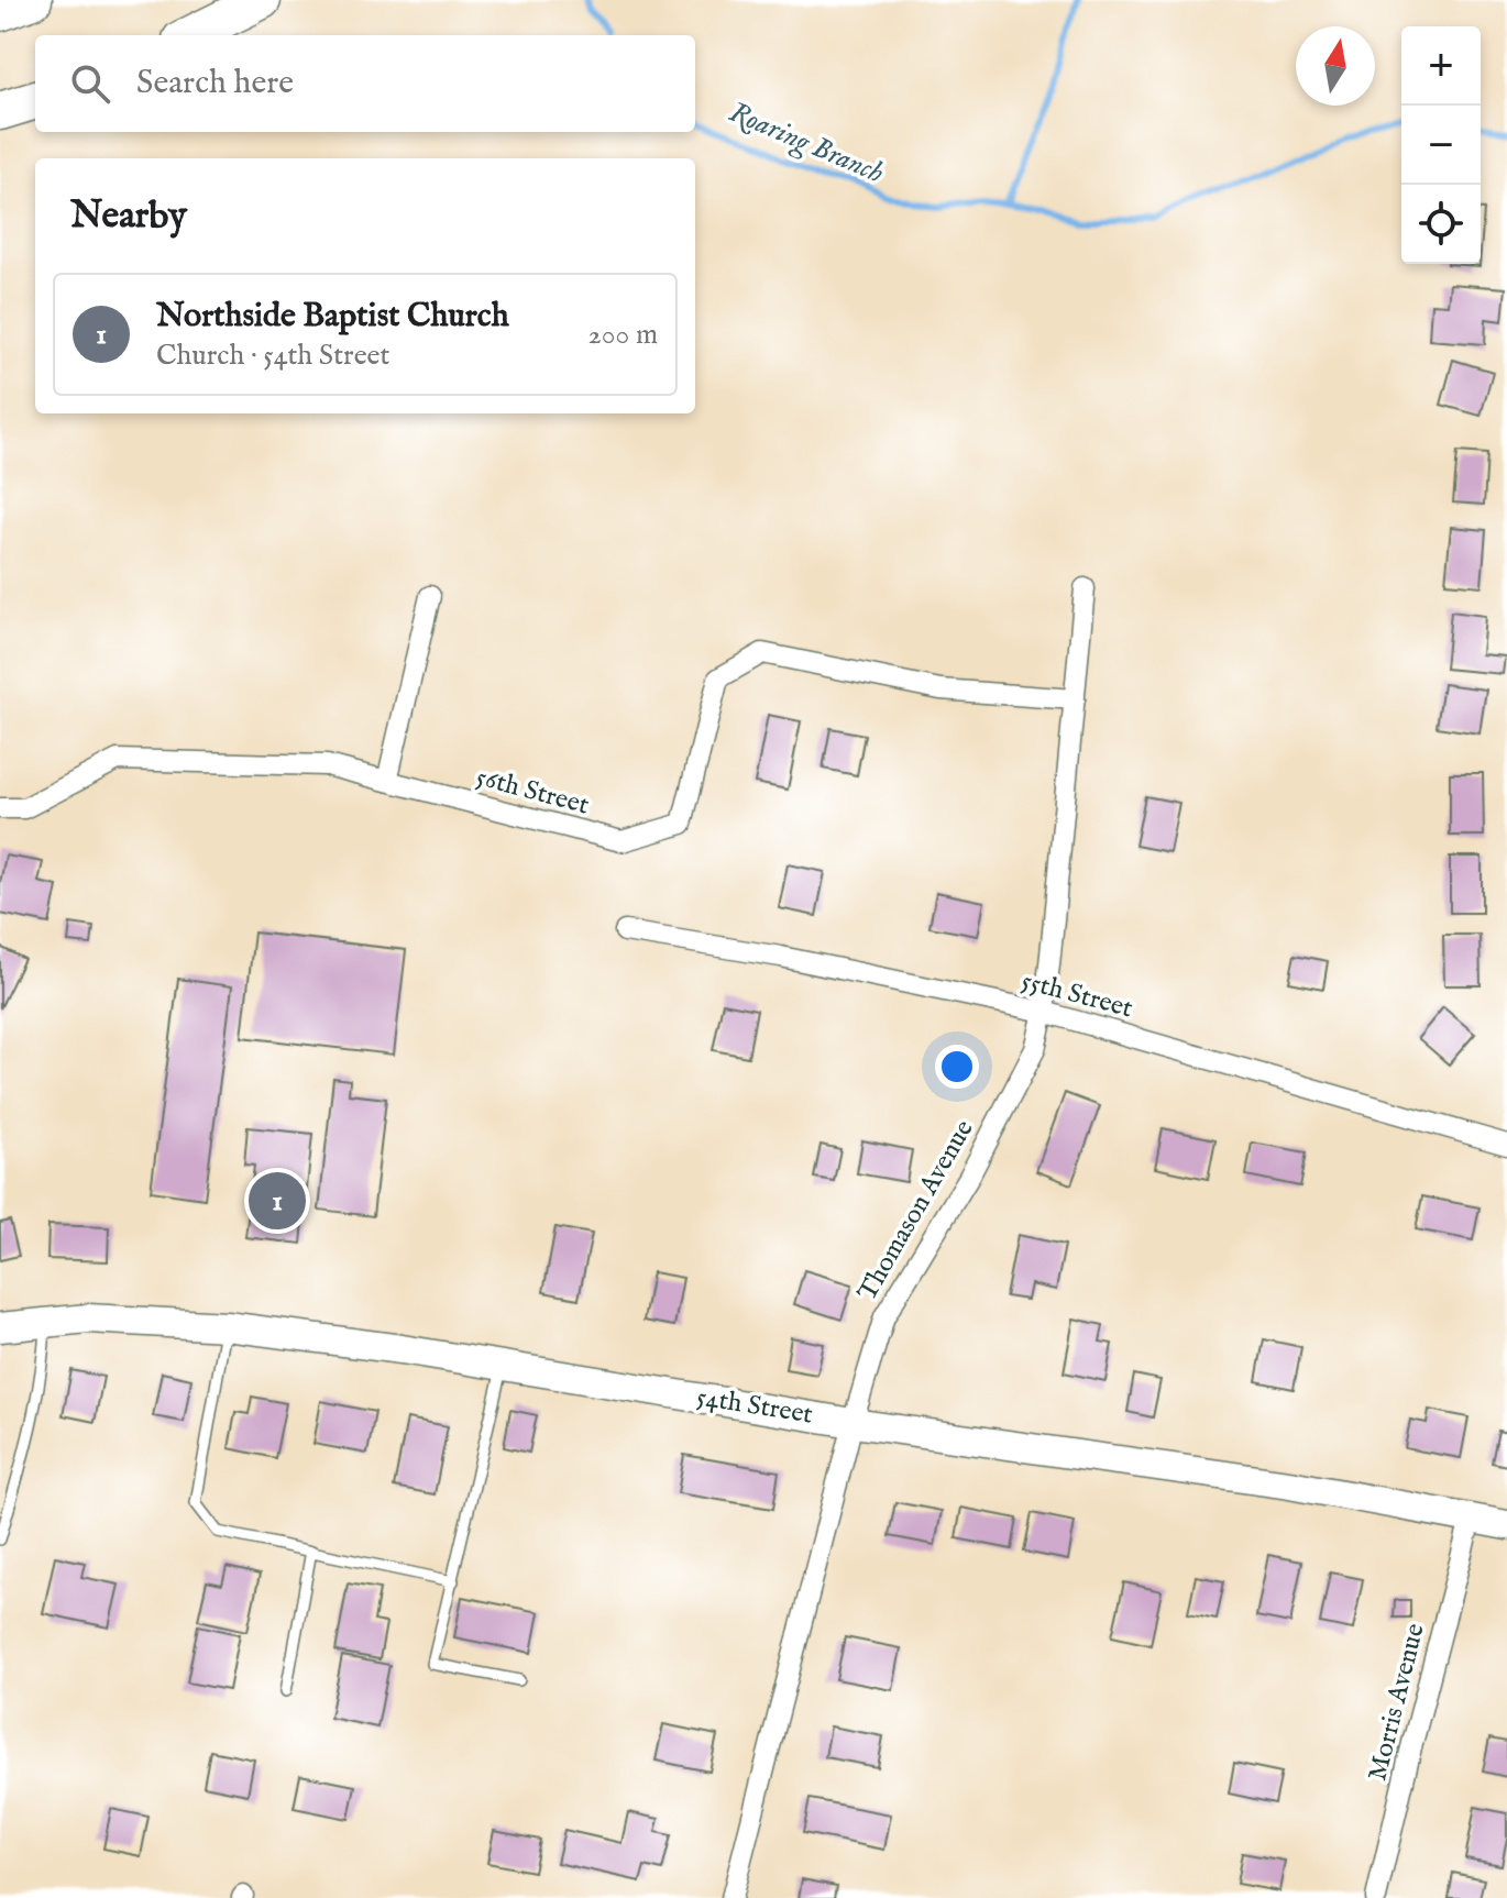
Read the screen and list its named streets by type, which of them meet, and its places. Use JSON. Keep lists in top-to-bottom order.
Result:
{
  "streets": {
    "main road": ["54th Street"],
    "street": [
      "56th Street",
      "55th Street",
      "Thomason Avenue",
      "Morris Avenue"
    ]
  },
  "crossings": [
    ["56th Street", "Thomason Avenue"],
    ["55th Street", "Thomason Avenue"],
    ["Thomason Avenue", "54th Street"],
    ["54th Street", "Morris Avenue"]
  ],
  "water": ["Roaring Branch"],
  "north": "top",
  "page": {
    "map_buttons": ["+", "−"],
    "search": "Search here",
    "heading": "Nearby",
    "list": [
      {
        "mark": "1",
        "name": "Northside Baptist Church",
        "note": "Church · 54th Street",
        "value": "200 m"
      }
    ],
    "pins": "1"
  }
}
